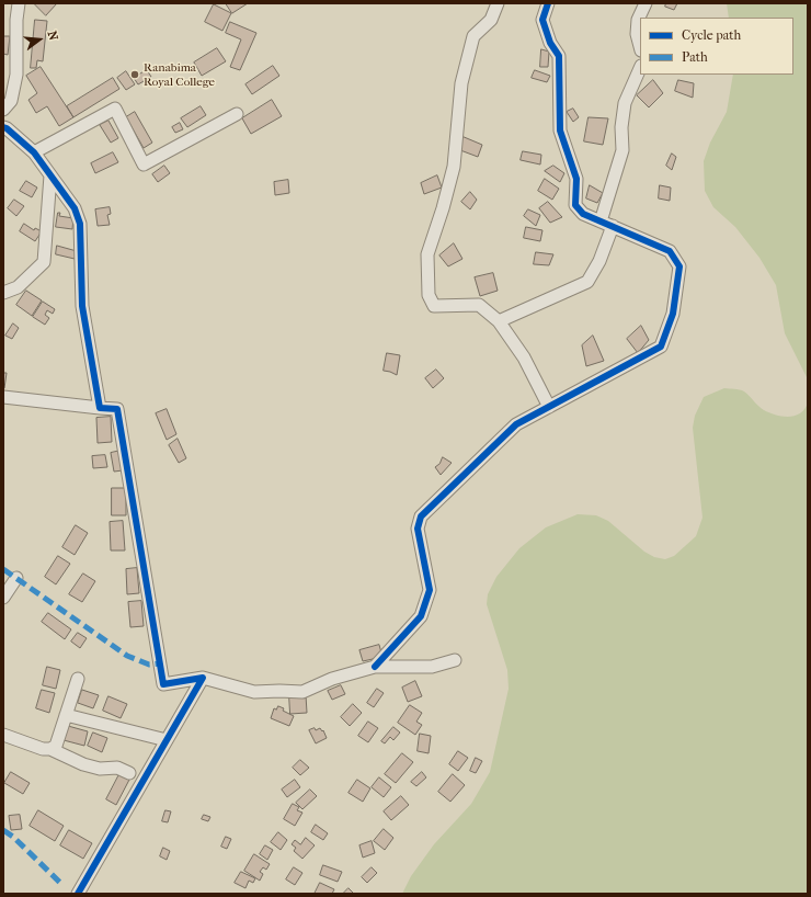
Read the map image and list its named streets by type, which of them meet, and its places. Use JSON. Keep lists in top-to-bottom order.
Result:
{
  "places": ["Ranabima Royal College"],
  "legend": ["Cycle path", "Path"],
  "north": "right"
}
